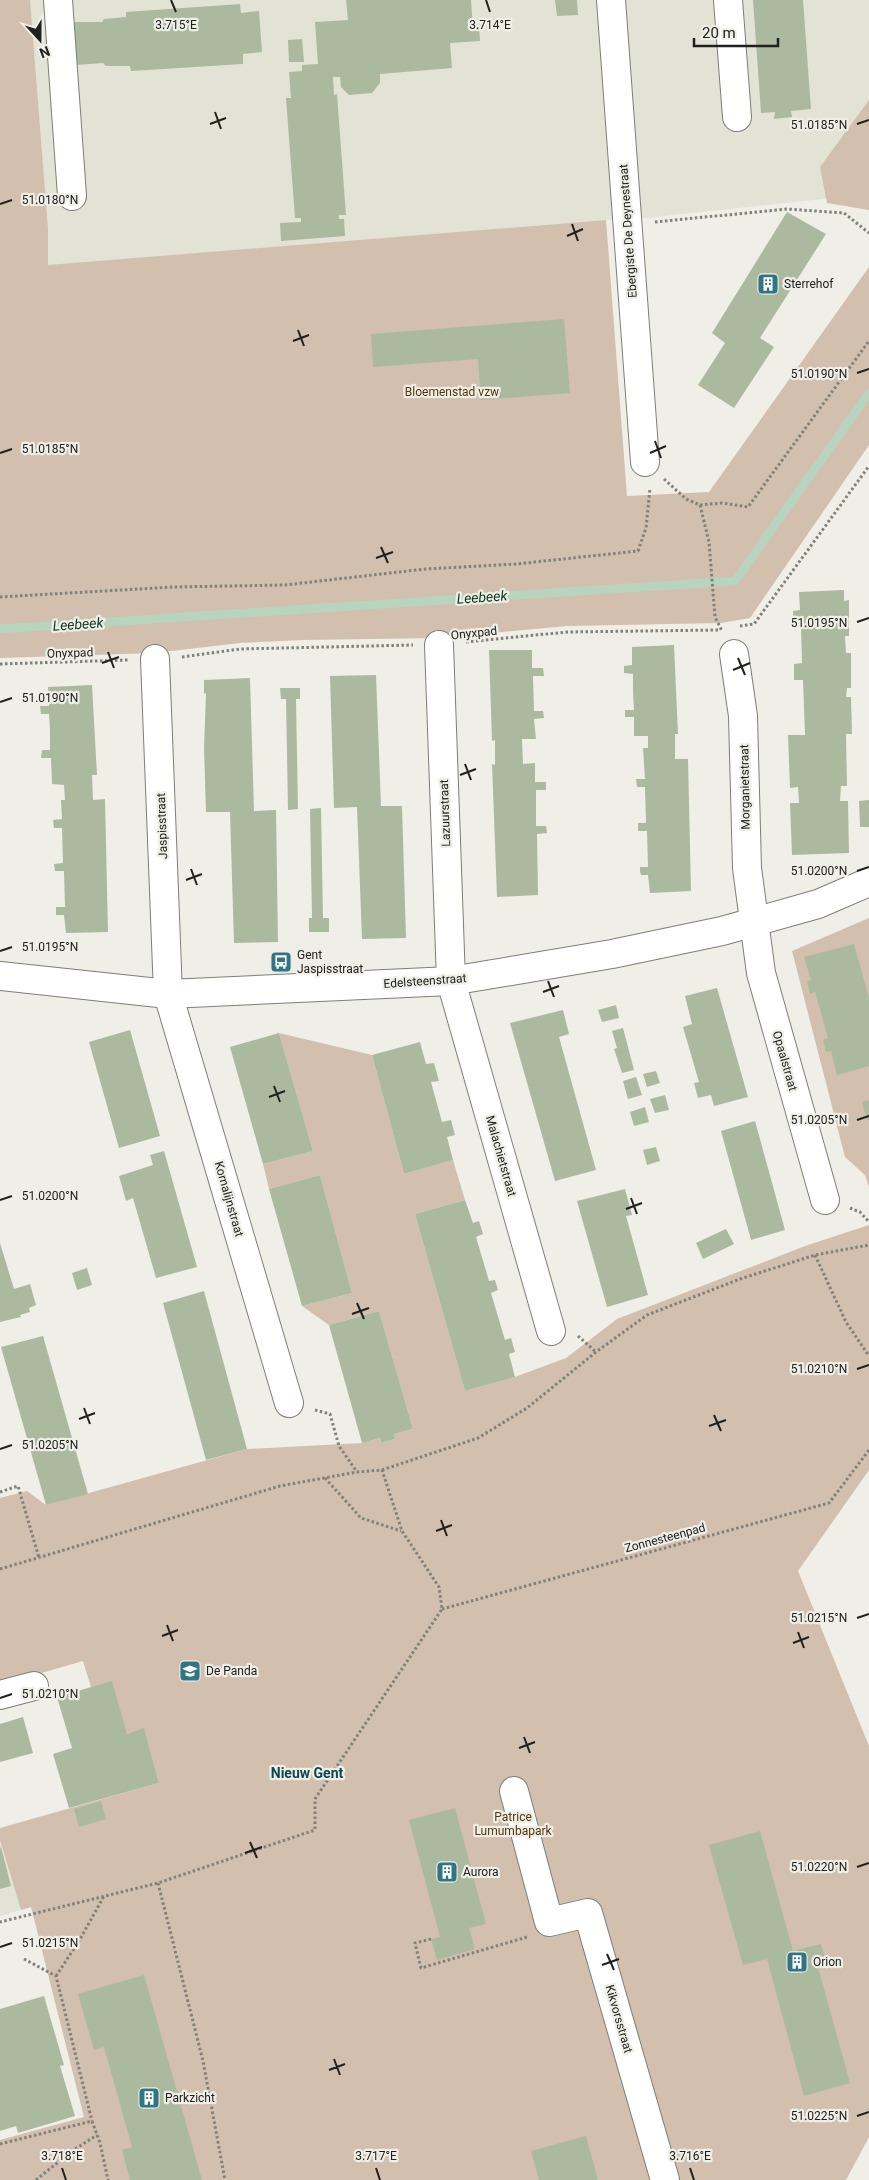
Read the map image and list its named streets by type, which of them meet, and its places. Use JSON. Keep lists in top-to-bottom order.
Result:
{
  "streets": {
    "street": [
      "Ebergiste De Deynestraat",
      "Morganietstraat",
      "Lazuurstraat",
      "Jaspisstraat",
      "Edelsteenstraat",
      "Opaalstraat",
      "Malachietstraat",
      "Kornalijnstraat",
      "Kikvorsstraat"
    ],
    "path": ["Onyxpad", "Zonnesteenpad"]
  },
  "crossings": [
    ["Onyxpad", "Morganietstraat"],
    ["Onyxpad", "Lazuurstraat"],
    ["Onyxpad", "Jaspisstraat"],
    ["Morganietstraat", "Edelsteenstraat"],
    ["Morganietstraat", "Opaalstraat"],
    ["Lazuurstraat", "Edelsteenstraat"],
    ["Lazuurstraat", "Malachietstraat"],
    ["Jaspisstraat", "Edelsteenstraat"],
    ["Jaspisstraat", "Kornalijnstraat"],
    ["Edelsteenstraat", "Opaalstraat"],
    ["Edelsteenstraat", "Malachietstraat"],
    ["Edelsteenstraat", "Kornalijnstraat"]
  ],
  "districts": ["Nieuw Gent"],
  "water": ["Leebeek"],
  "parks": ["Bloemenstad vzw", "Patrice Lumumbapark"],
  "places": {
    "building": [
      "Sterrehof",
      "Aurora",
      "Orion",
      "Parkzicht"
    ],
    "bus stop": ["Gent Jaspisstraat"],
    "school or university": ["De Panda"]
  },
  "scale_bar": "20 m",
  "north": "bottom",
  "coordinates": [
    "3.715°E",
    "3.714°E",
    "51.0185°N",
    "51.0180°N",
    "51.0190°N",
    "51.0195°N",
    "51.0200°N",
    "51.0205°N",
    "51.0210°N",
    "51.0215°N",
    "51.0220°N",
    "51.0225°N",
    "3.718°E",
    "3.717°E",
    "3.716°E"
  ]
}
